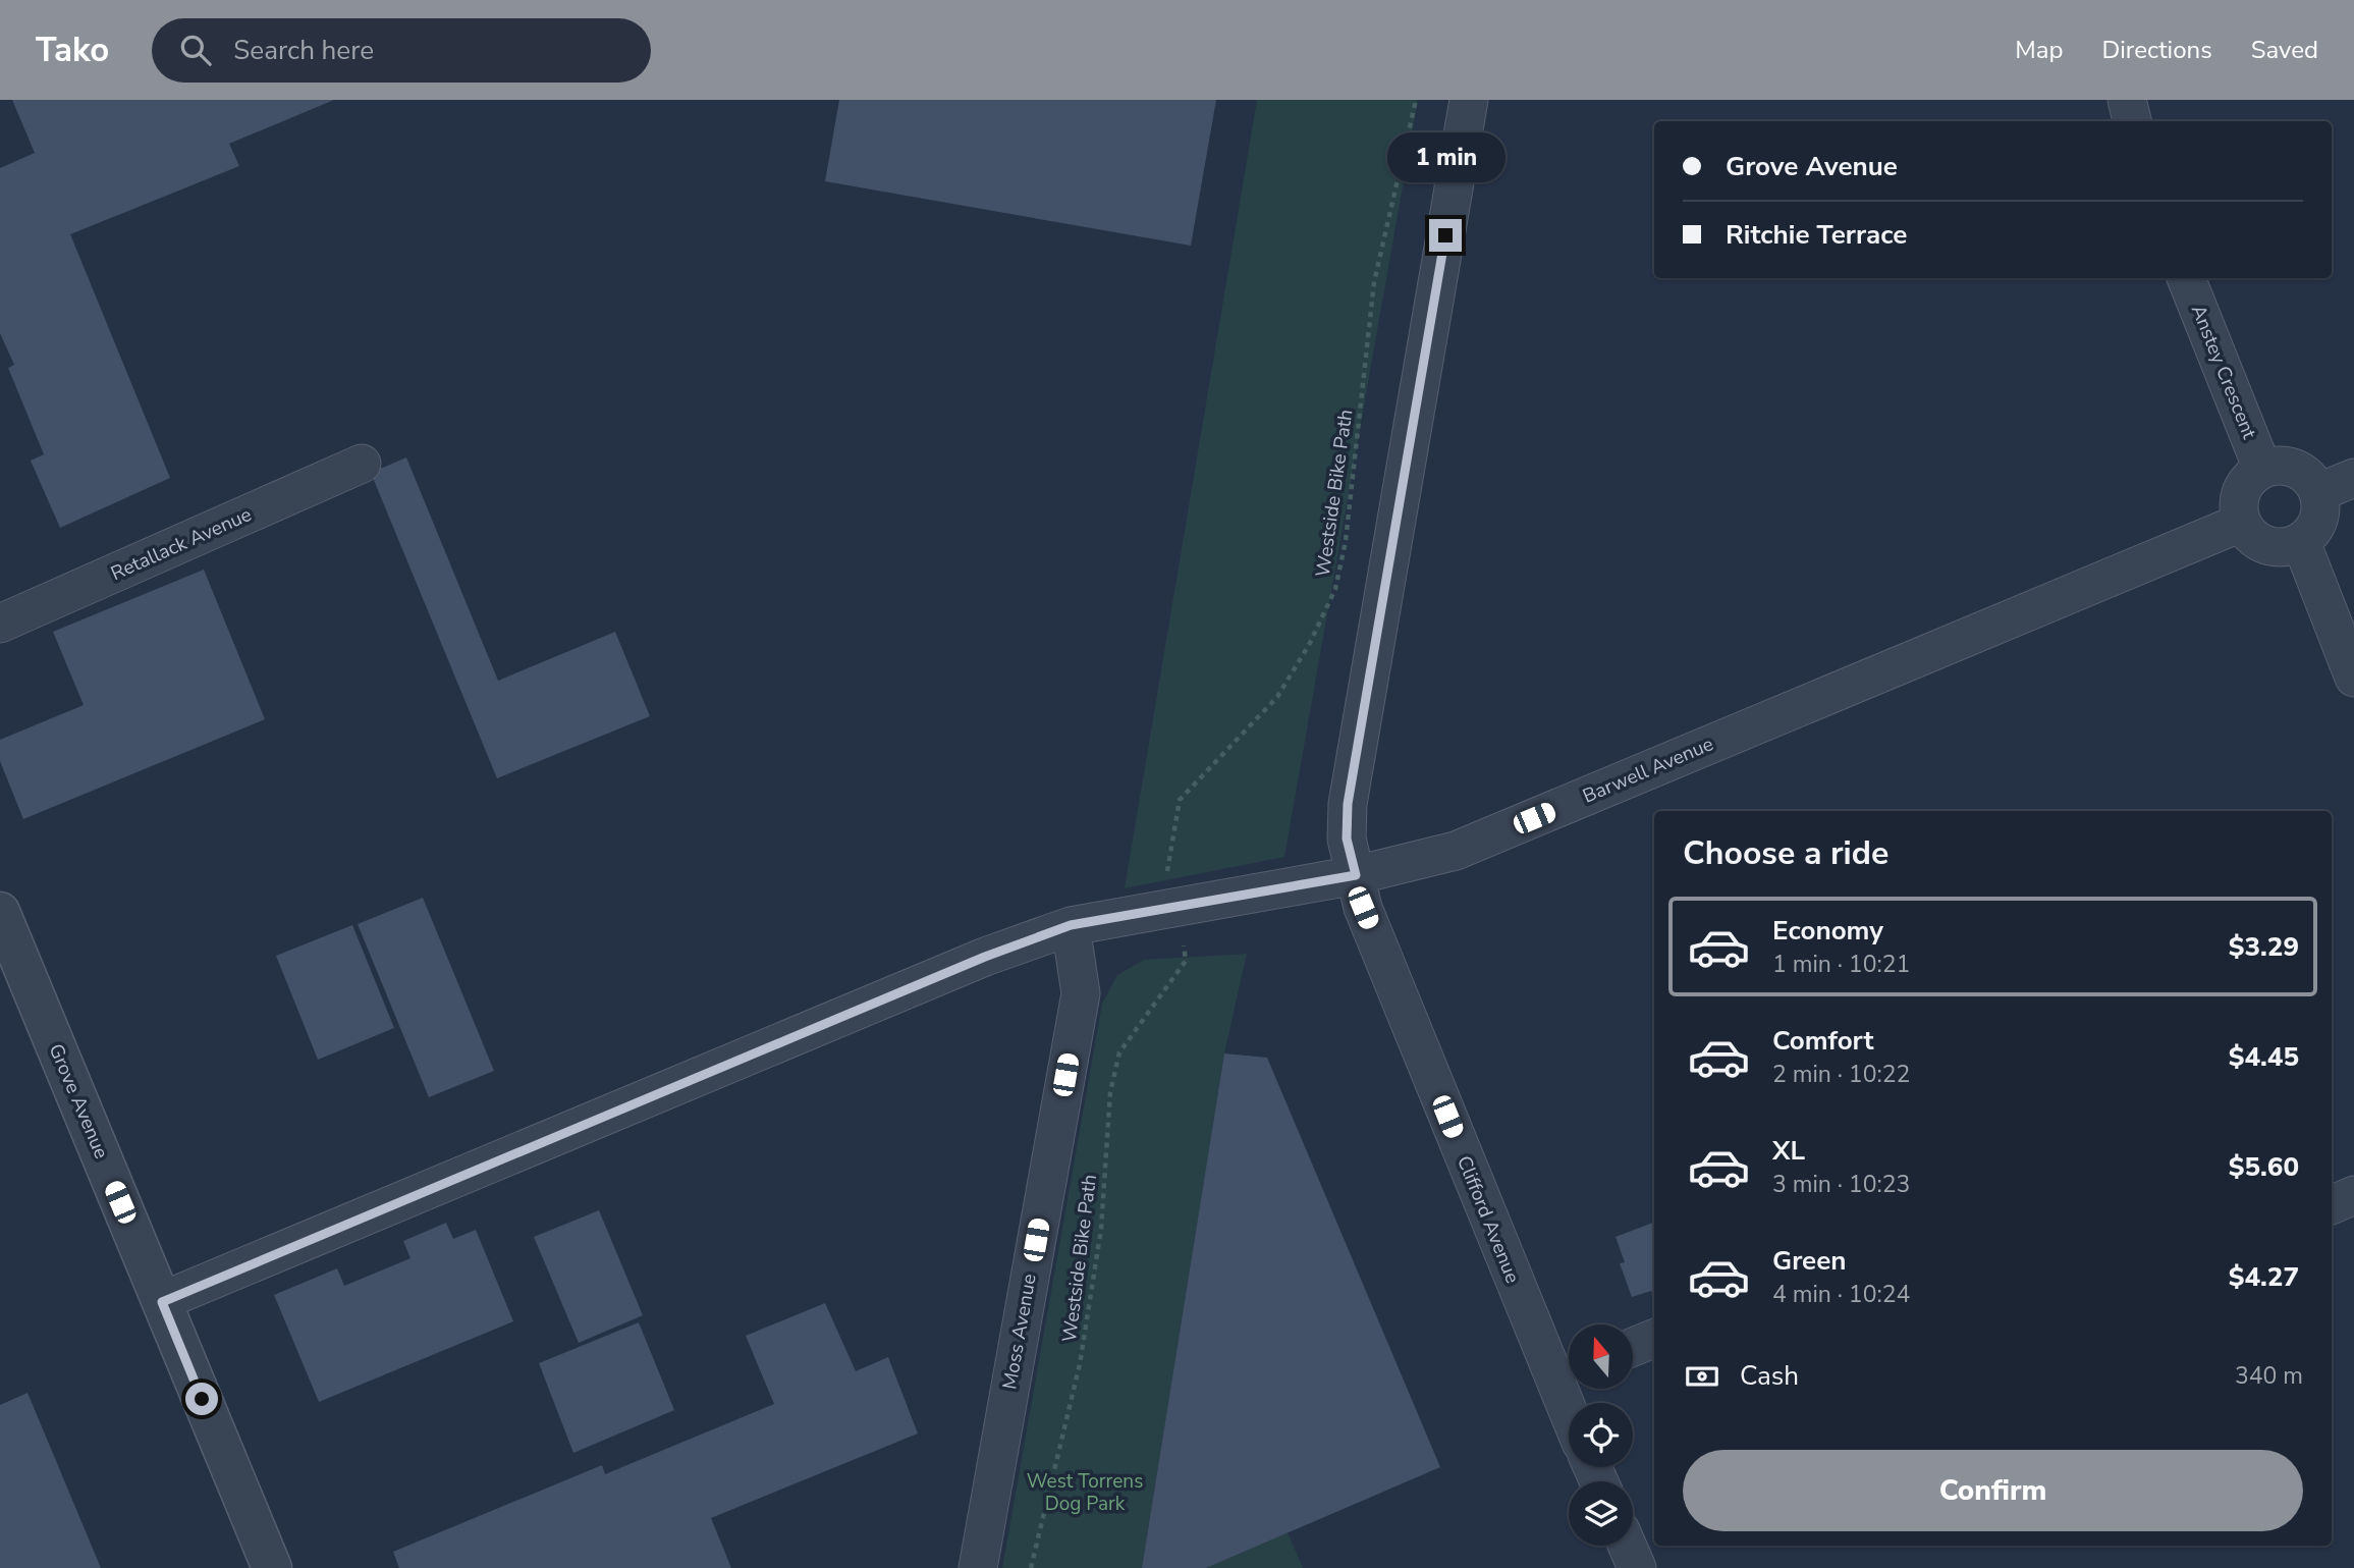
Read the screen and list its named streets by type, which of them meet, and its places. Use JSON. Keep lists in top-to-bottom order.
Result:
{
  "streets": {
    "street": [
      "Anstey Crescent",
      "Retallack Avenue",
      "Barwell Avenue",
      "Grove Avenue",
      "Clifford Avenue",
      "Moss Avenue"
    ],
    "path": ["Westside Bike Path"]
  },
  "crossings": [
    ["Anstey Crescent", "Barwell Avenue"],
    ["Barwell Avenue", "Grove Avenue"],
    ["Barwell Avenue", "Clifford Avenue"],
    ["Barwell Avenue", "Moss Avenue"]
  ],
  "parks": ["West Torrens Dog Park"],
  "north": "top",
  "page": {
    "header": "Tako",
    "search": "Search here",
    "nav": ["Map", "Directions", "Saved"],
    "banner": ["Grove Avenue", "Ritchie Terrace"],
    "bubble": "1 min",
    "heading": "Choose a ride",
    "list": [
      {
        "name": "Economy",
        "note": "1 min · 10:21",
        "value": "$3.29"
      },
      {
        "name": "Comfort",
        "note": "2 min · 10:22",
        "value": "$4.45"
      },
      {
        "name": "XL",
        "note": "3 min · 10:23",
        "value": "$5.60"
      },
      {
        "name": "Green",
        "note": "4 min · 10:24",
        "value": "$4.27"
      }
    ],
    "pay": ["Cash", "340 m"],
    "buttons": "Confirm"
  }
}
